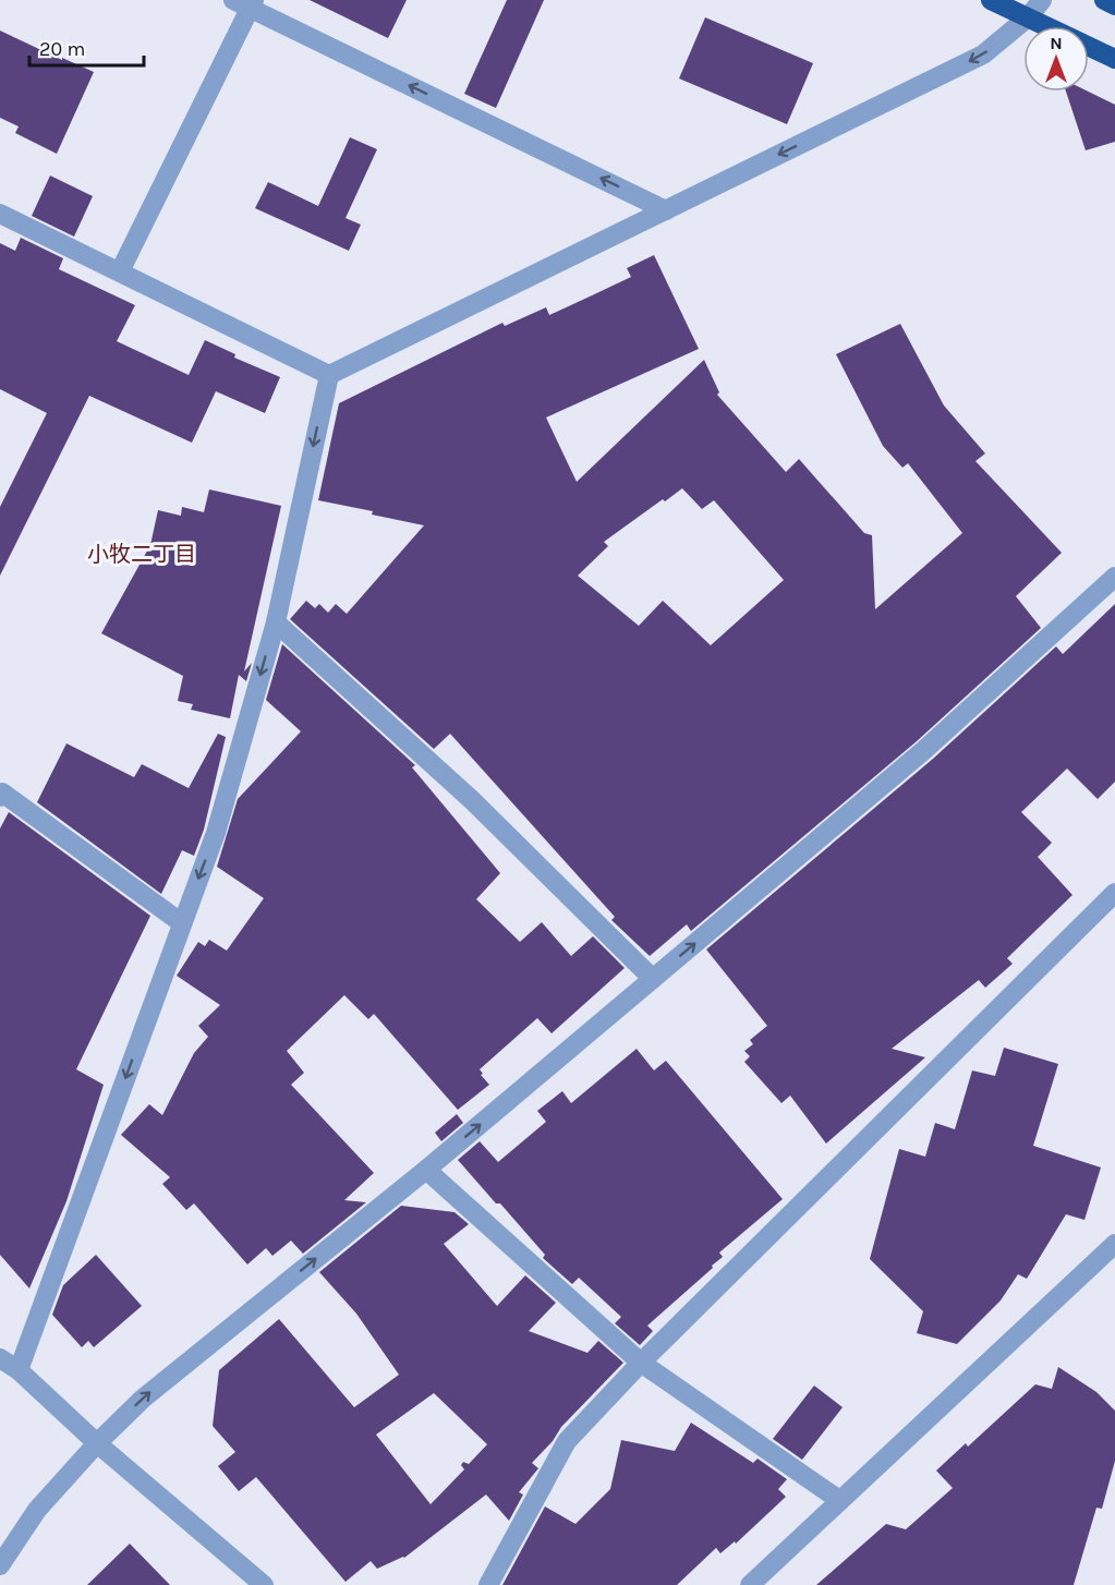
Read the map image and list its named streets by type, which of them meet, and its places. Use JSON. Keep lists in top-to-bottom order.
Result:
{
  "districts": ["小牧二丁目"],
  "scale_bar": "20 m",
  "north": "top"
}
